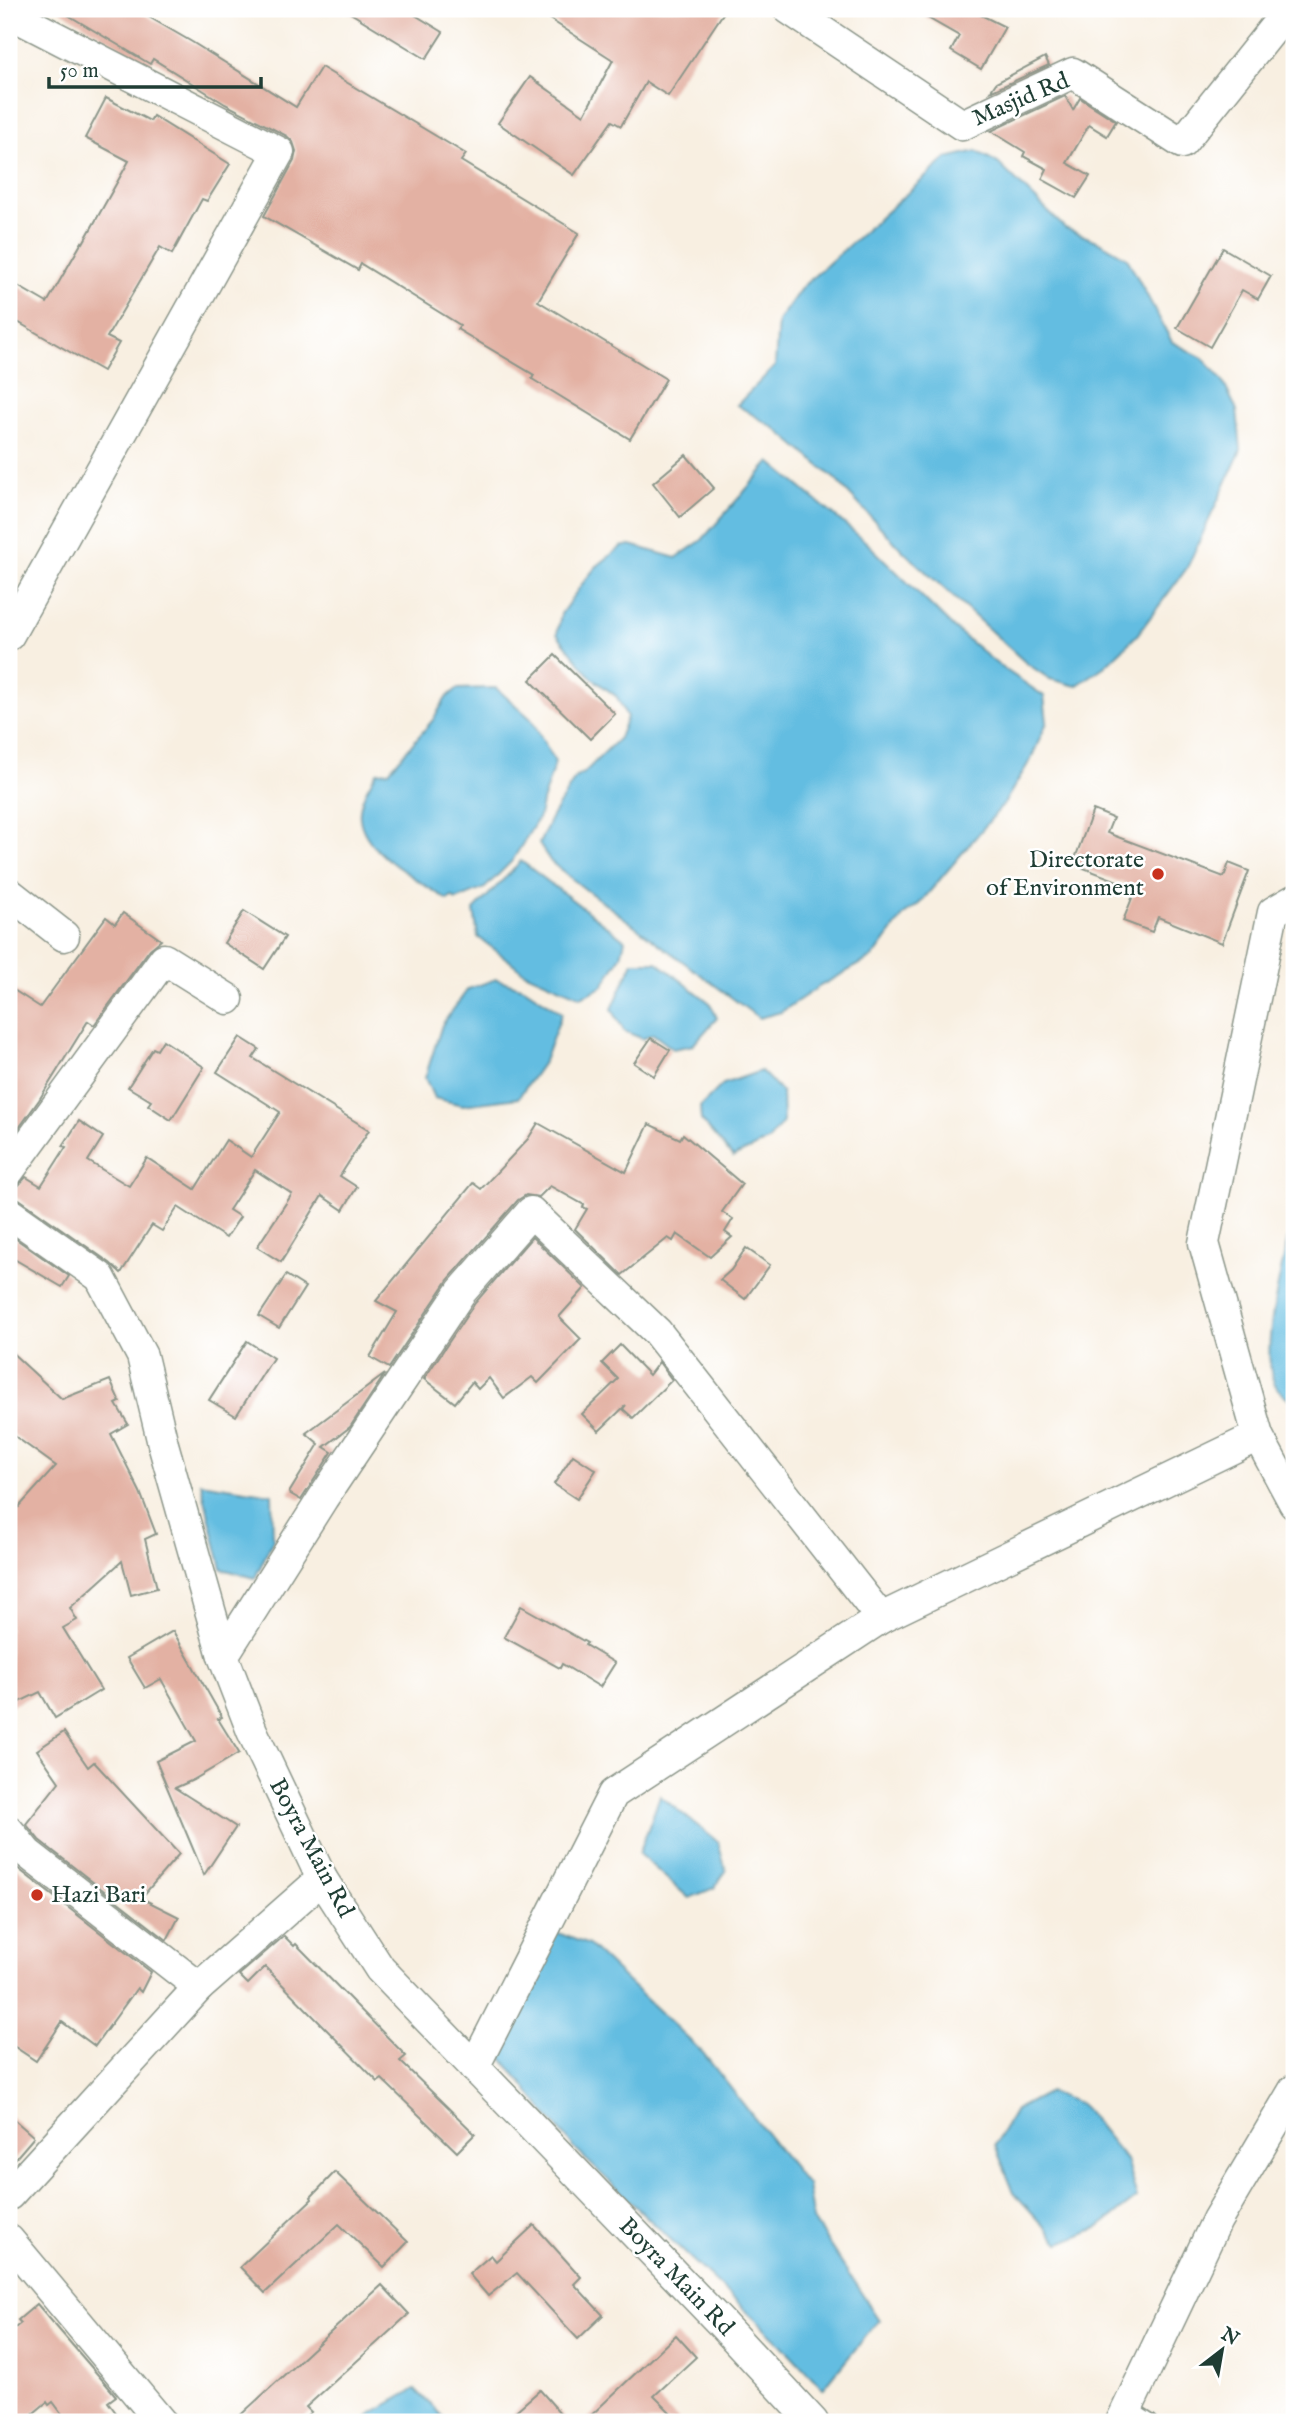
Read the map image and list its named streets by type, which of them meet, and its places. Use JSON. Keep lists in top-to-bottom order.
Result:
{
  "streets": {
    "street": ["Masjid Rd", "Boyra Main Rd"]
  },
  "places": ["Directorate of Environment", "Hazi Bari"],
  "scale_bar": "50 m",
  "north": "top right"
}
